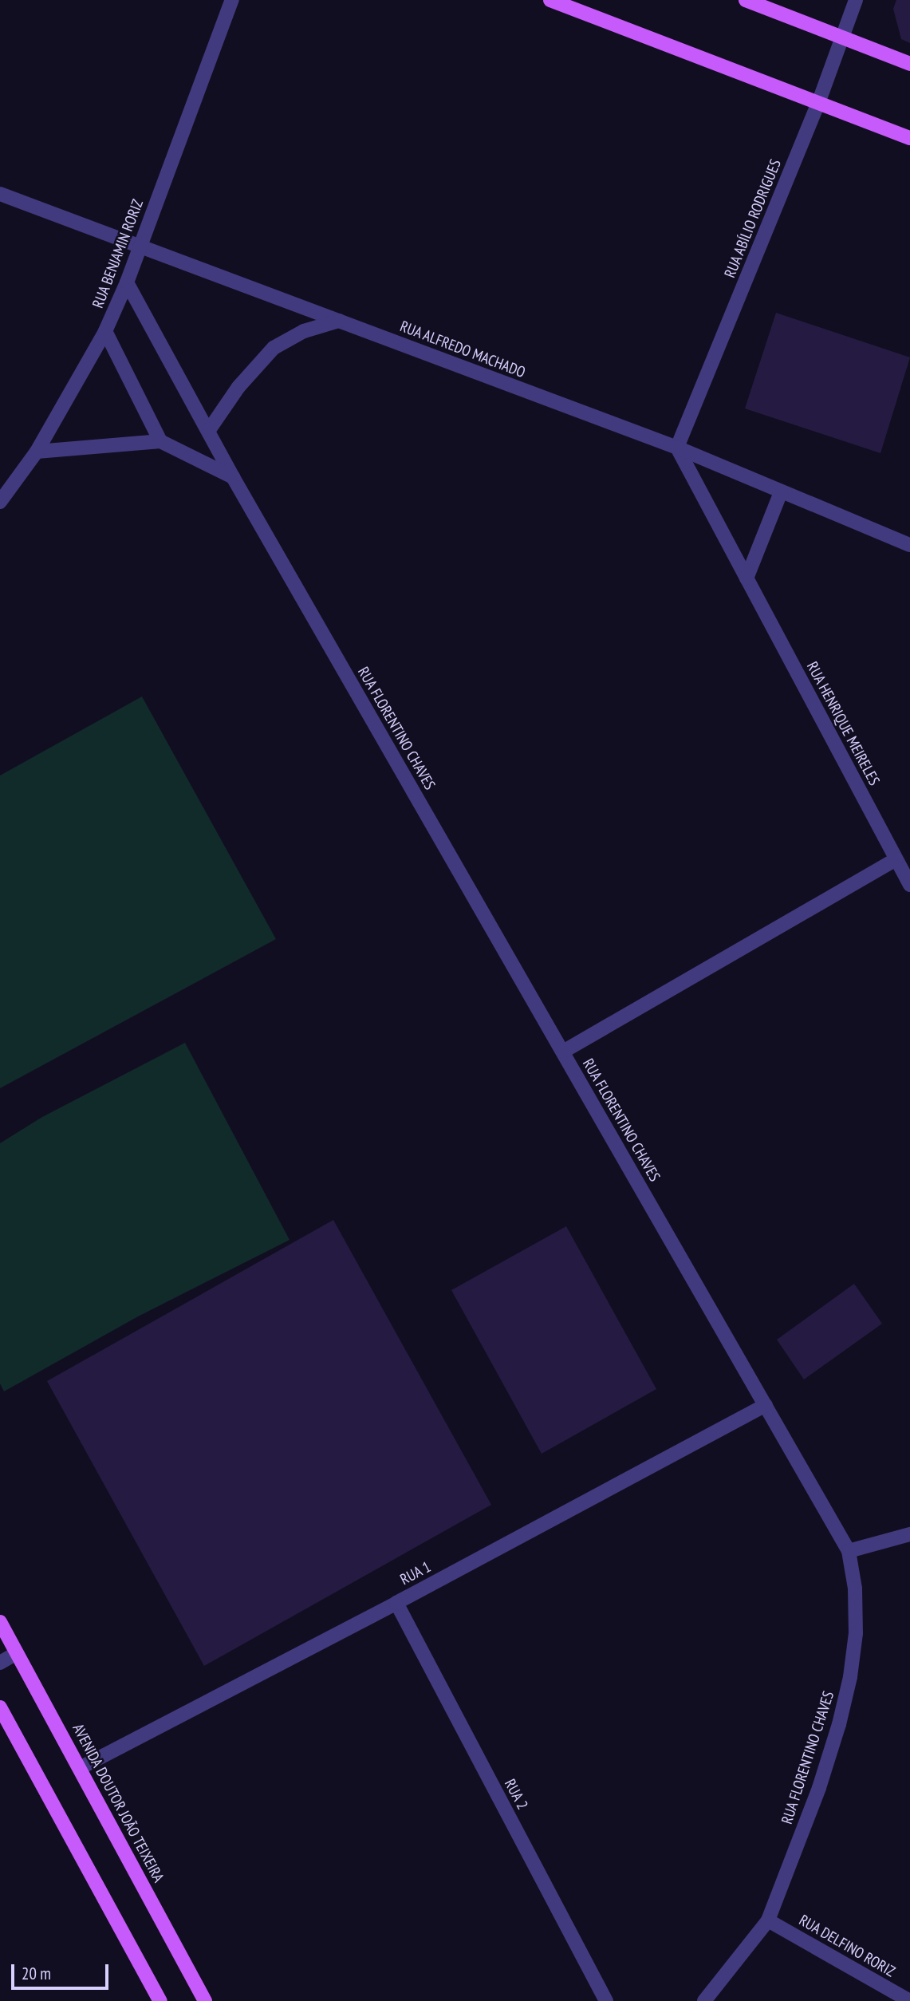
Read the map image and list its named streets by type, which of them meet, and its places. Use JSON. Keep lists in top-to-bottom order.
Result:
{
  "streets": {
    "main road": ["AVENIDA DOUTOR JOÃO TEIXEIRA"],
    "street": [
      "RUA ABÍLIO RODRIGUES",
      "RUA BENJAMIN RORIZ",
      "RUA ALFREDO MACHADO",
      "RUA HENRIQUE MEIRELES",
      "RUA FLORENTINO CHAVES",
      "RUA 1",
      "RUA 2",
      "RUA DELFINO RORIZ"
    ]
  },
  "crossings": [
    ["RUA ABÍLIO RODRIGUES", "RUA ALFREDO MACHADO"],
    ["RUA ABÍLIO RODRIGUES", "RUA HENRIQUE MEIRELES"],
    ["RUA BENJAMIN RORIZ", "RUA ALFREDO MACHADO"],
    ["RUA BENJAMIN RORIZ", "RUA FLORENTINO CHAVES"],
    ["RUA ALFREDO MACHADO", "RUA HENRIQUE MEIRELES"],
    ["RUA FLORENTINO CHAVES", "RUA 1"],
    ["RUA FLORENTINO CHAVES", "RUA DELFINO RORIZ"],
    ["RUA 1", "RUA 2"],
    ["RUA 1", "AVENIDA DOUTOR JOÃO TEIXEIRA"]
  ],
  "scale_bar": "20 m"
}
